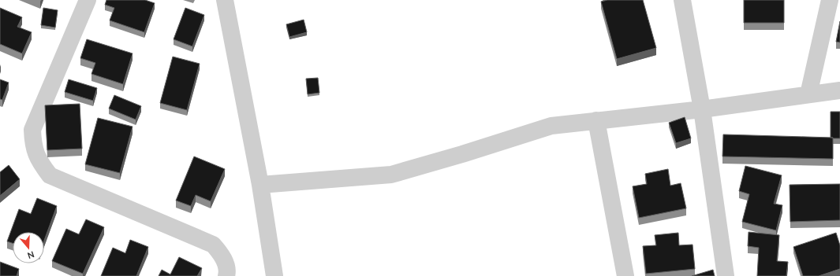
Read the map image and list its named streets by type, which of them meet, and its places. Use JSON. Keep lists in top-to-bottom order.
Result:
{
  "north": "bottom"
}
